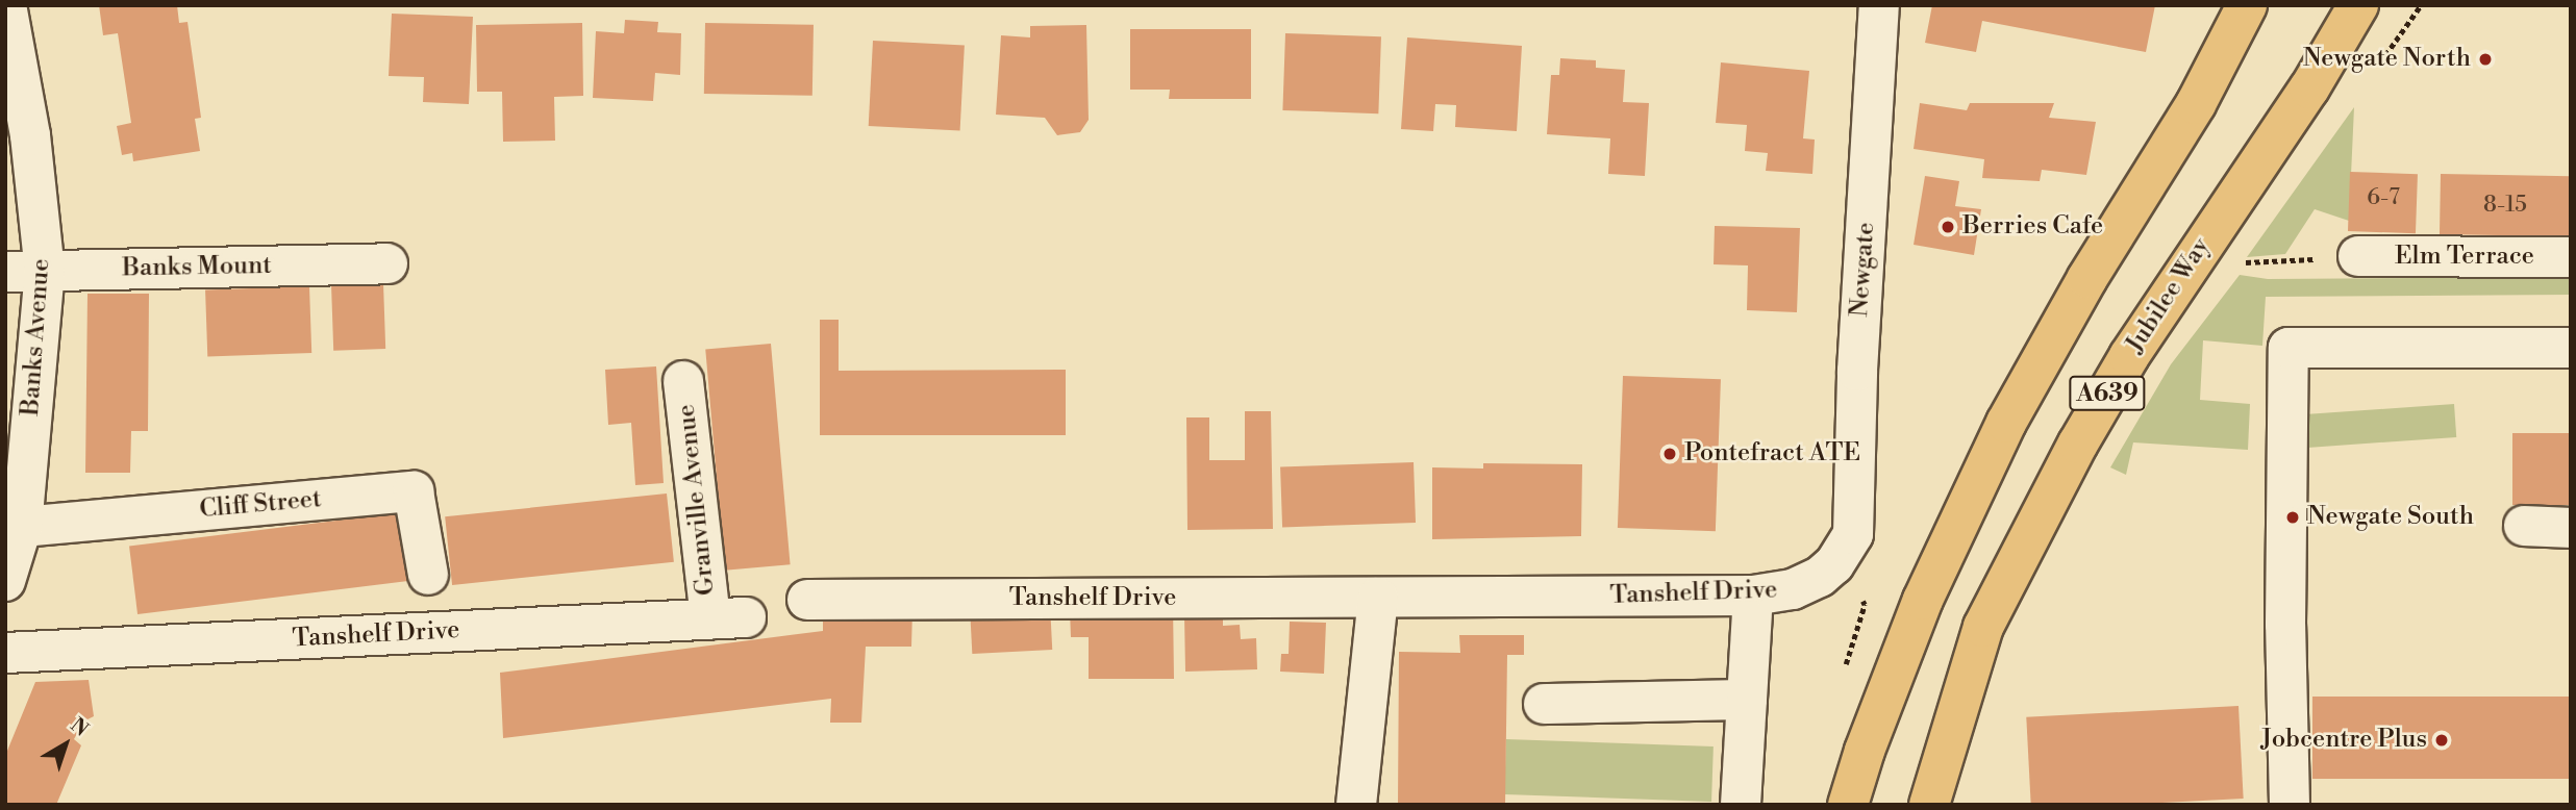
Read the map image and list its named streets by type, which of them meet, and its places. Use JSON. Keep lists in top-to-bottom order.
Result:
{
  "streets": {
    "main road": ["Jubilee Way", "A639"],
    "street": [
      "Elm Terrace",
      "Banks Mount",
      "Newgate",
      "Banks Avenue",
      "Granville Avenue",
      "Cliff Street",
      "Tanshelf Drive"
    ]
  },
  "crossings": [
    ["Banks Mount", "Banks Avenue"],
    ["Newgate", "Tanshelf Drive"],
    ["Banks Avenue", "Cliff Street"],
    ["Granville Avenue", "Tanshelf Drive"]
  ],
  "places": [
    "Newgate North",
    "Berries Cafe",
    "Pontefract ATE",
    "Newgate South",
    "Jobcentre Plus"
  ],
  "house_numbers": ["6-7", "8-15"],
  "north": "top right"
}
